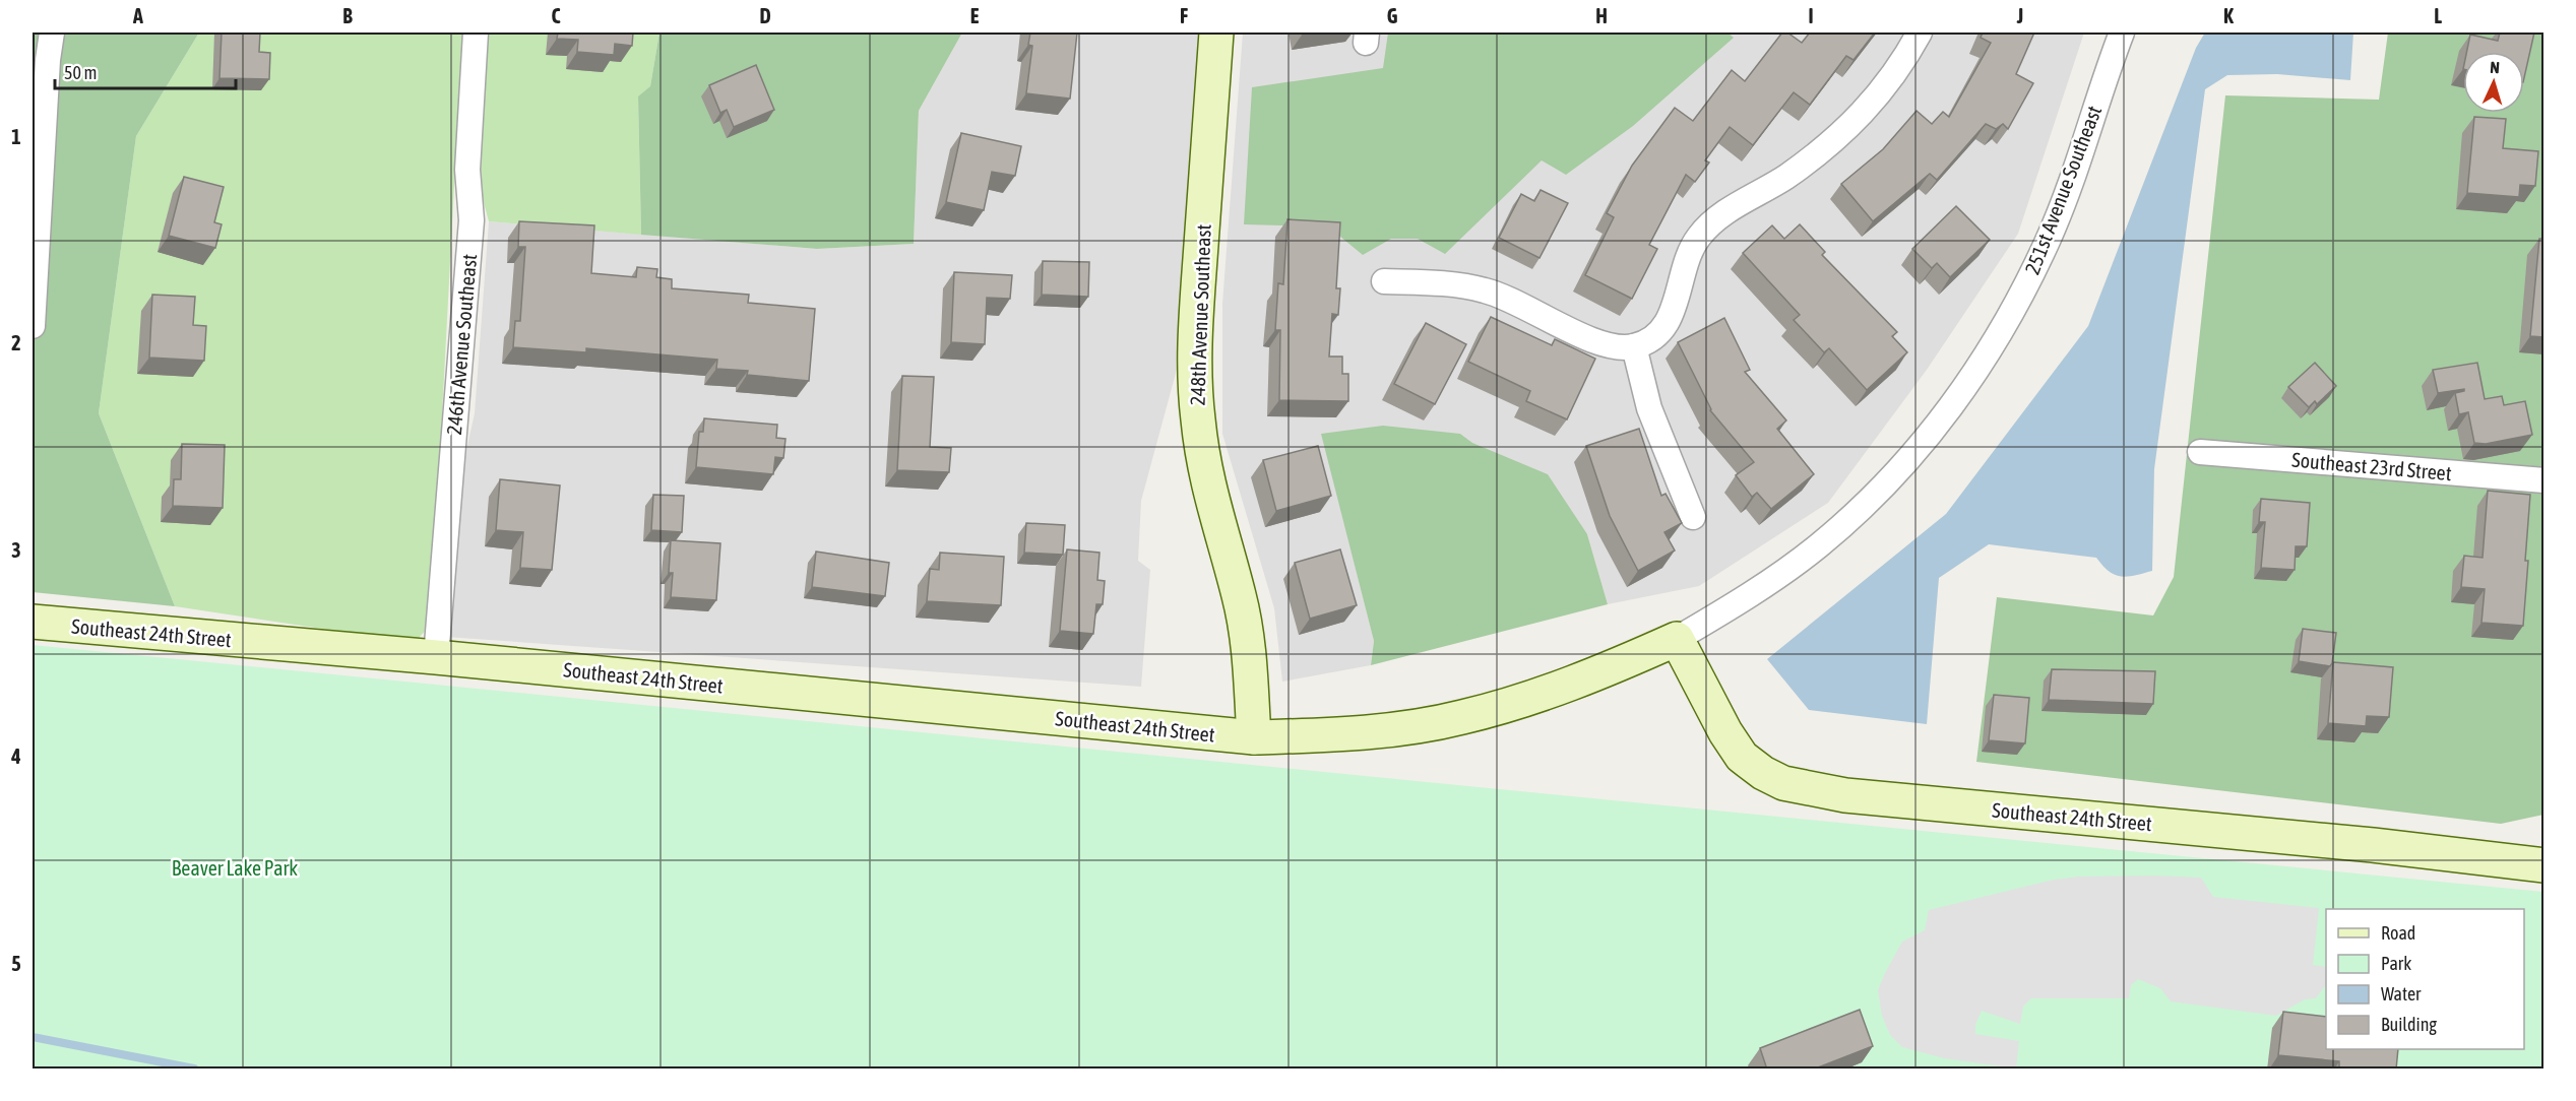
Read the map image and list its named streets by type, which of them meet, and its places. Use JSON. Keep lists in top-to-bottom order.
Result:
{
  "streets": {
    "street": [
      "251st Avenue Southeast",
      "248th Avenue Southeast",
      "246th Avenue Southeast",
      "Southeast 23rd Street",
      "Southeast 24th Street"
    ]
  },
  "crossings": [
    ["251st Avenue Southeast", "248th Avenue Southeast"],
    ["251st Avenue Southeast", "Southeast 24th Street"],
    ["248th Avenue Southeast", "Southeast 24th Street"],
    ["246th Avenue Southeast", "Southeast 24th Street"]
  ],
  "parks": ["Beaver Lake Park"],
  "legend": [
    "Road",
    "Park",
    "Water",
    "Building"
  ],
  "scale_bar": "50 m",
  "north": "top",
  "grid": {
    "columns": [
      "A",
      "B",
      "C",
      "D",
      "E",
      "F",
      "G",
      "H",
      "I",
      "J",
      "K",
      "L"
    ],
    "rows": [
      "1",
      "2",
      "3",
      "4",
      "5"
    ]
  }
}
